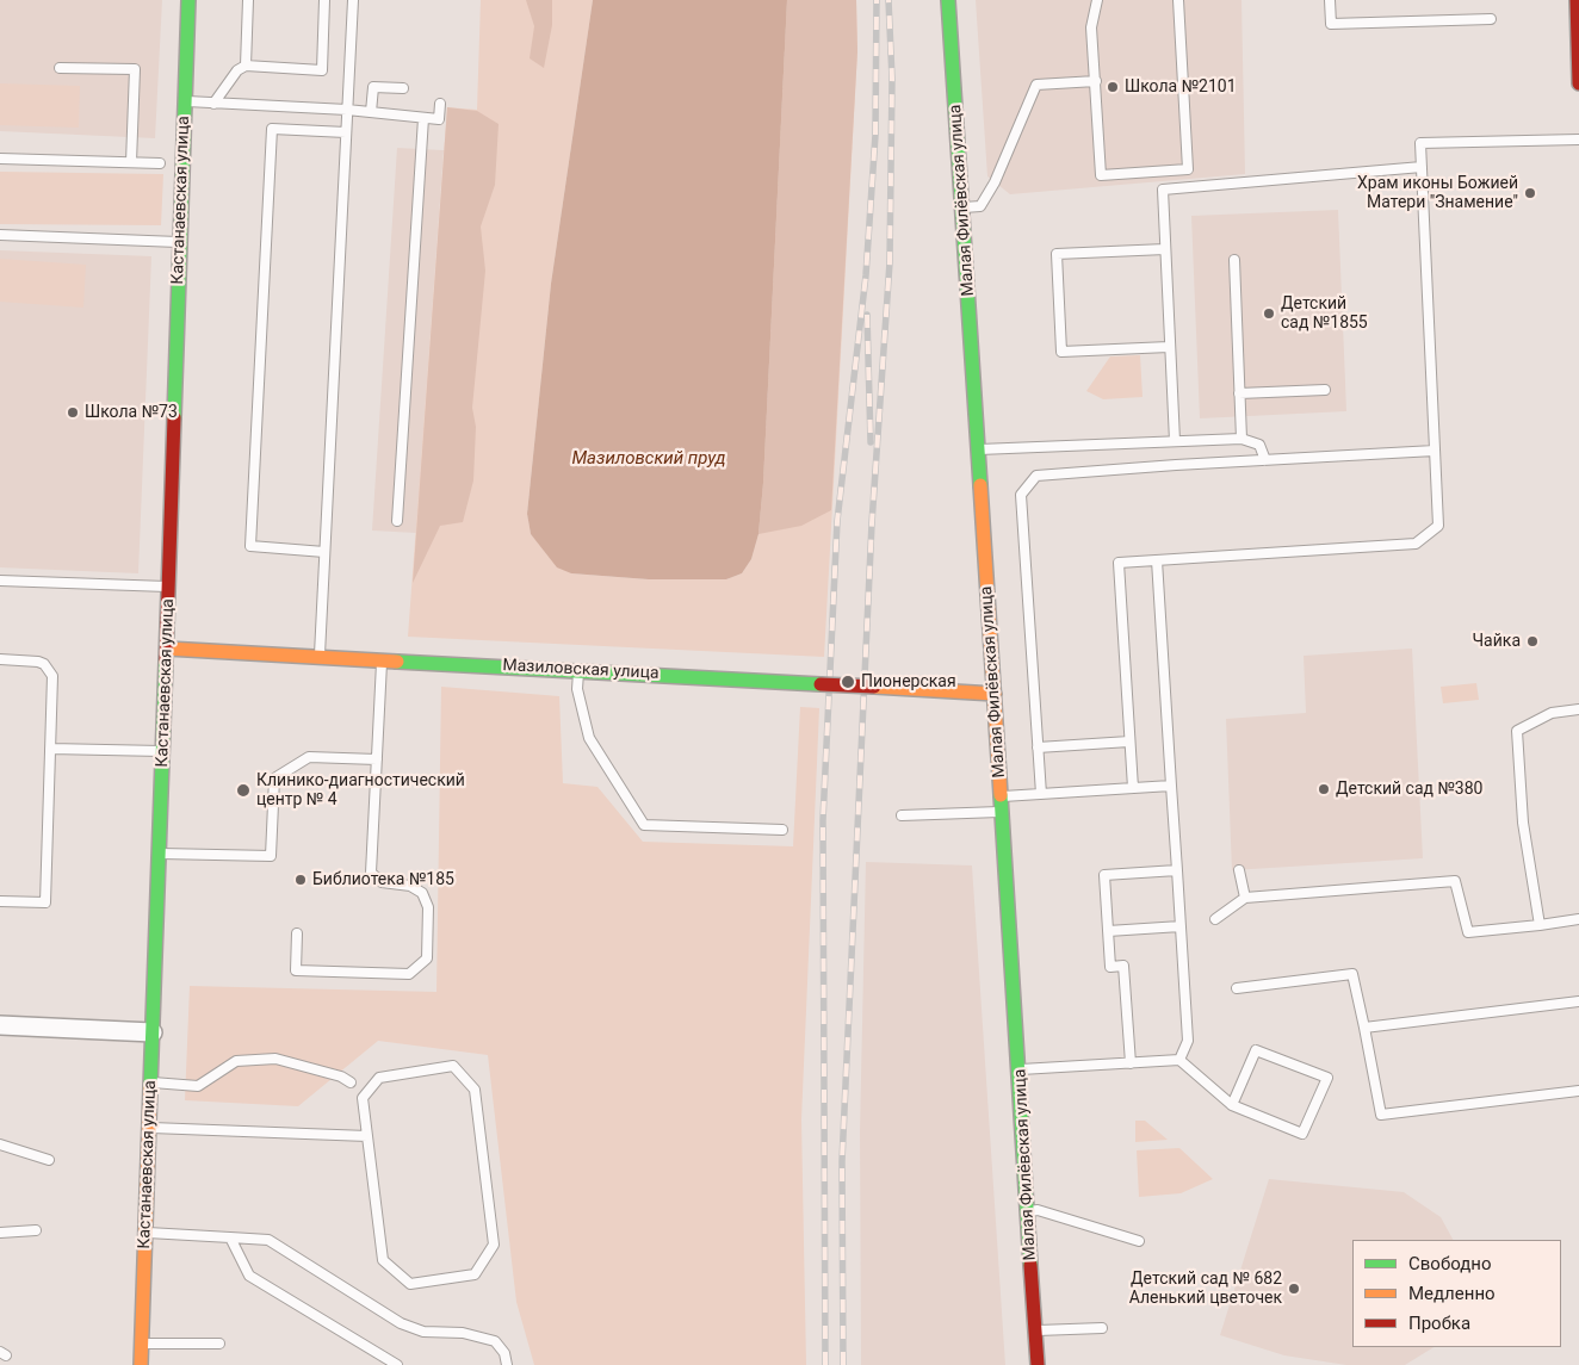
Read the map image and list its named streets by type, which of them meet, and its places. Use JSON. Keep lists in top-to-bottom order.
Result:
{
  "streets": {
    "street": ["Кастанаевская улица", "Малая Филёвская улица", "Мазиловская улица"]
  },
  "crossings": [
    ["Кастанаевская улица", "Мазиловская улица"],
    ["Малая Филёвская улица", "Мазиловская улица"]
  ],
  "water": ["Мазиловский пруд"],
  "places": [
    "Школа №2101",
    "Храм иконы Божией Матери \"Знамение\"",
    "Детский сад №1855",
    "Школа №73",
    "Чайка",
    "Пионерская",
    "Детский сад №380",
    "Клинико-диагностический центр № 4",
    "Библиотека №185",
    "Детский сад № 682 Аленький цветочек"
  ],
  "legend": ["Свободно", "Медленно", "Пробка"]
}
